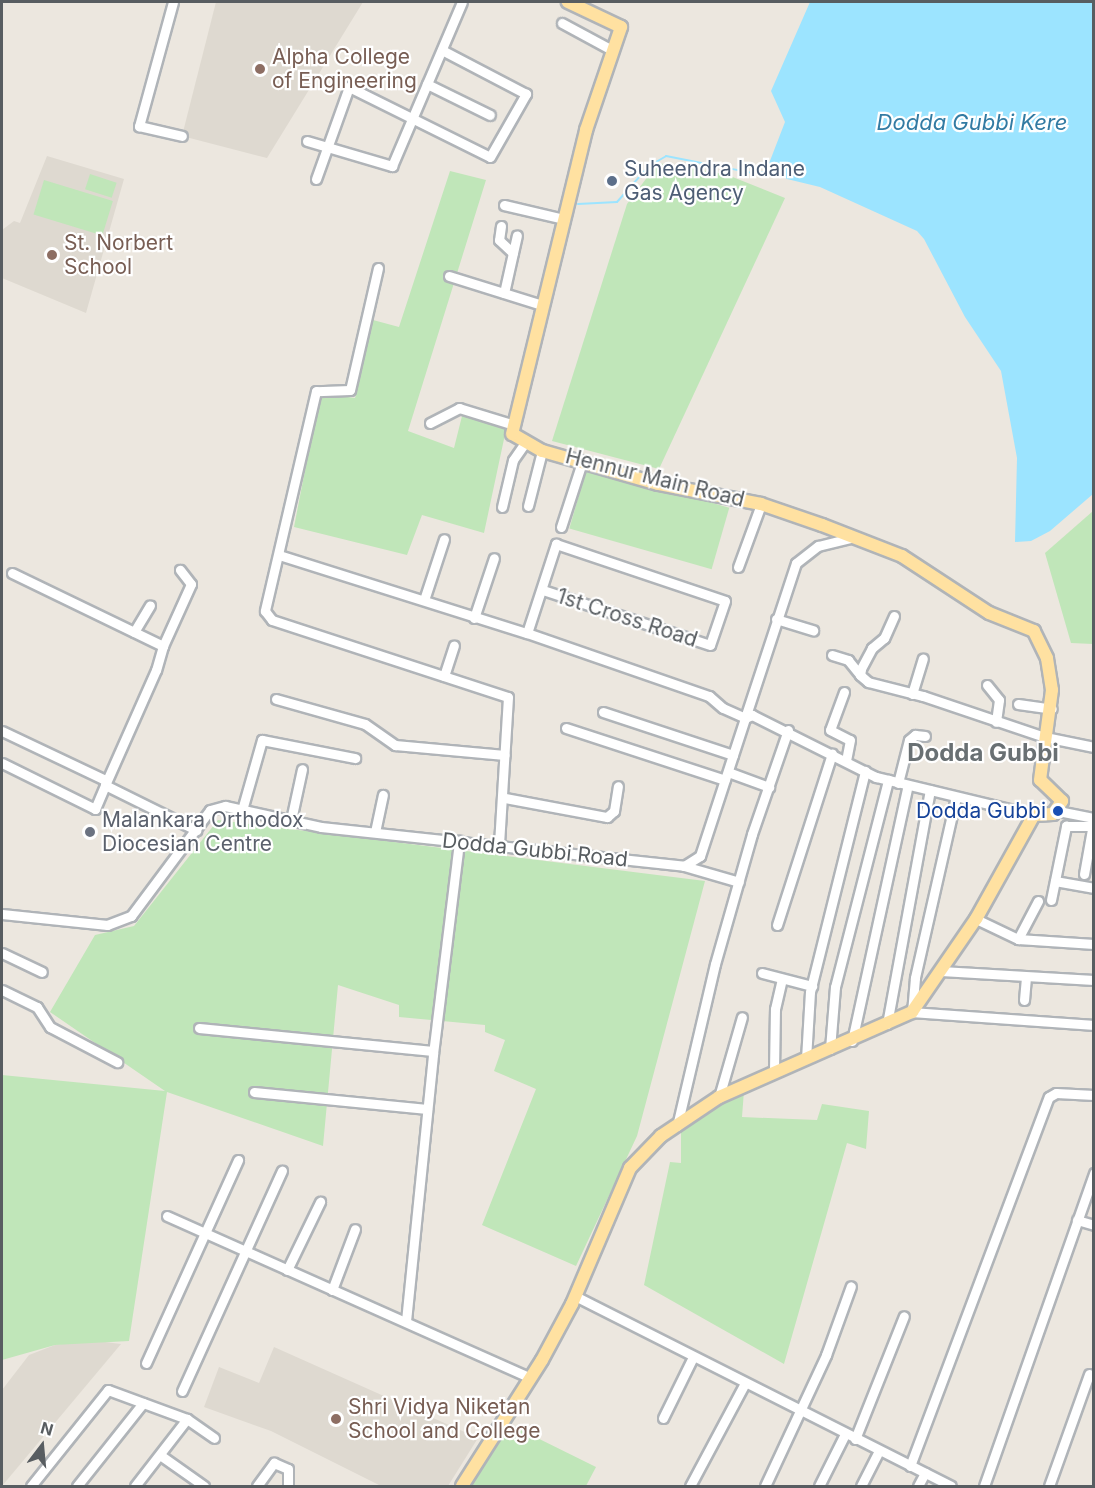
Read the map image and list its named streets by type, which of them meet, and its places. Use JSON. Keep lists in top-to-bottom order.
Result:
{
  "streets": {
    "main road": ["Hennur Main Road"],
    "street": ["1st Cross Road", "Dodda Gubbi Road"]
  },
  "districts": ["Dodda Gubbi"],
  "water": ["Dodda Gubbi Kere"],
  "places": [
    "Alpha College of Engineering",
    "Suheendra Indane Gas Agency",
    "St. Norbert School",
    "Dodda Gubbi",
    "Malankara Orthodox Diocesian Centre",
    "Shri Vidya Niketan School and College"
  ],
  "north": "top"
}
